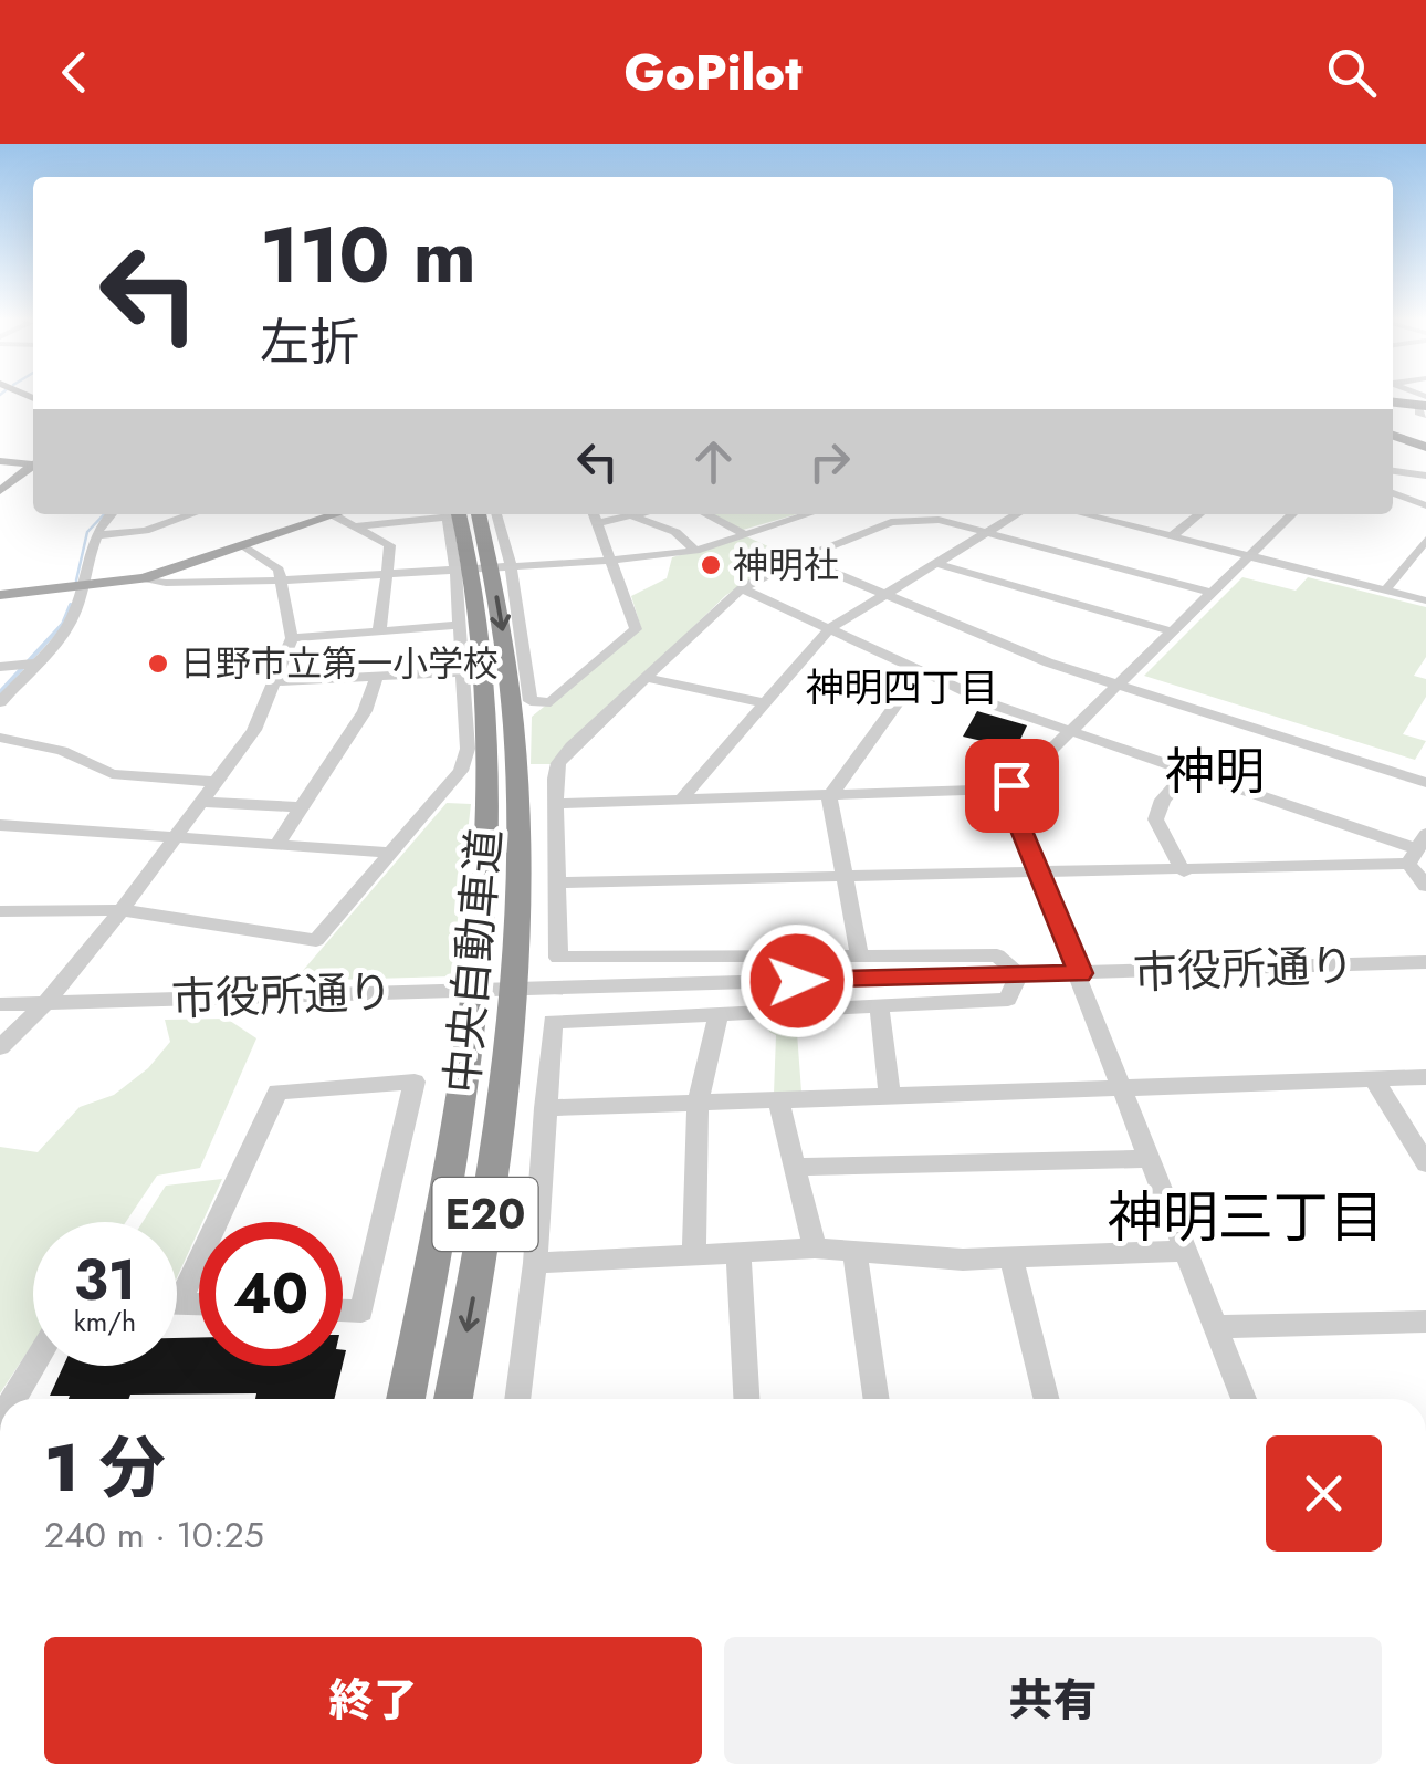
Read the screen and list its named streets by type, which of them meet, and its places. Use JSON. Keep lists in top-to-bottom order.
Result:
{
  "streets": {
    "highway": ["中央自動車道", "E20"],
    "street": ["市役所通り"]
  },
  "districts": ["神明四丁目", "神明", "神明三丁目"],
  "places": ["神明社", "日野市立第一小学校"],
  "page": {
    "header": "GoPilot",
    "turn": ["110 m", "左折"],
    "speed": "31 km/h",
    "limit": "40",
    "heading": ["1 分", "240 m · 10:25"],
    "buttons": ["終了", "共有"]
  }
}
